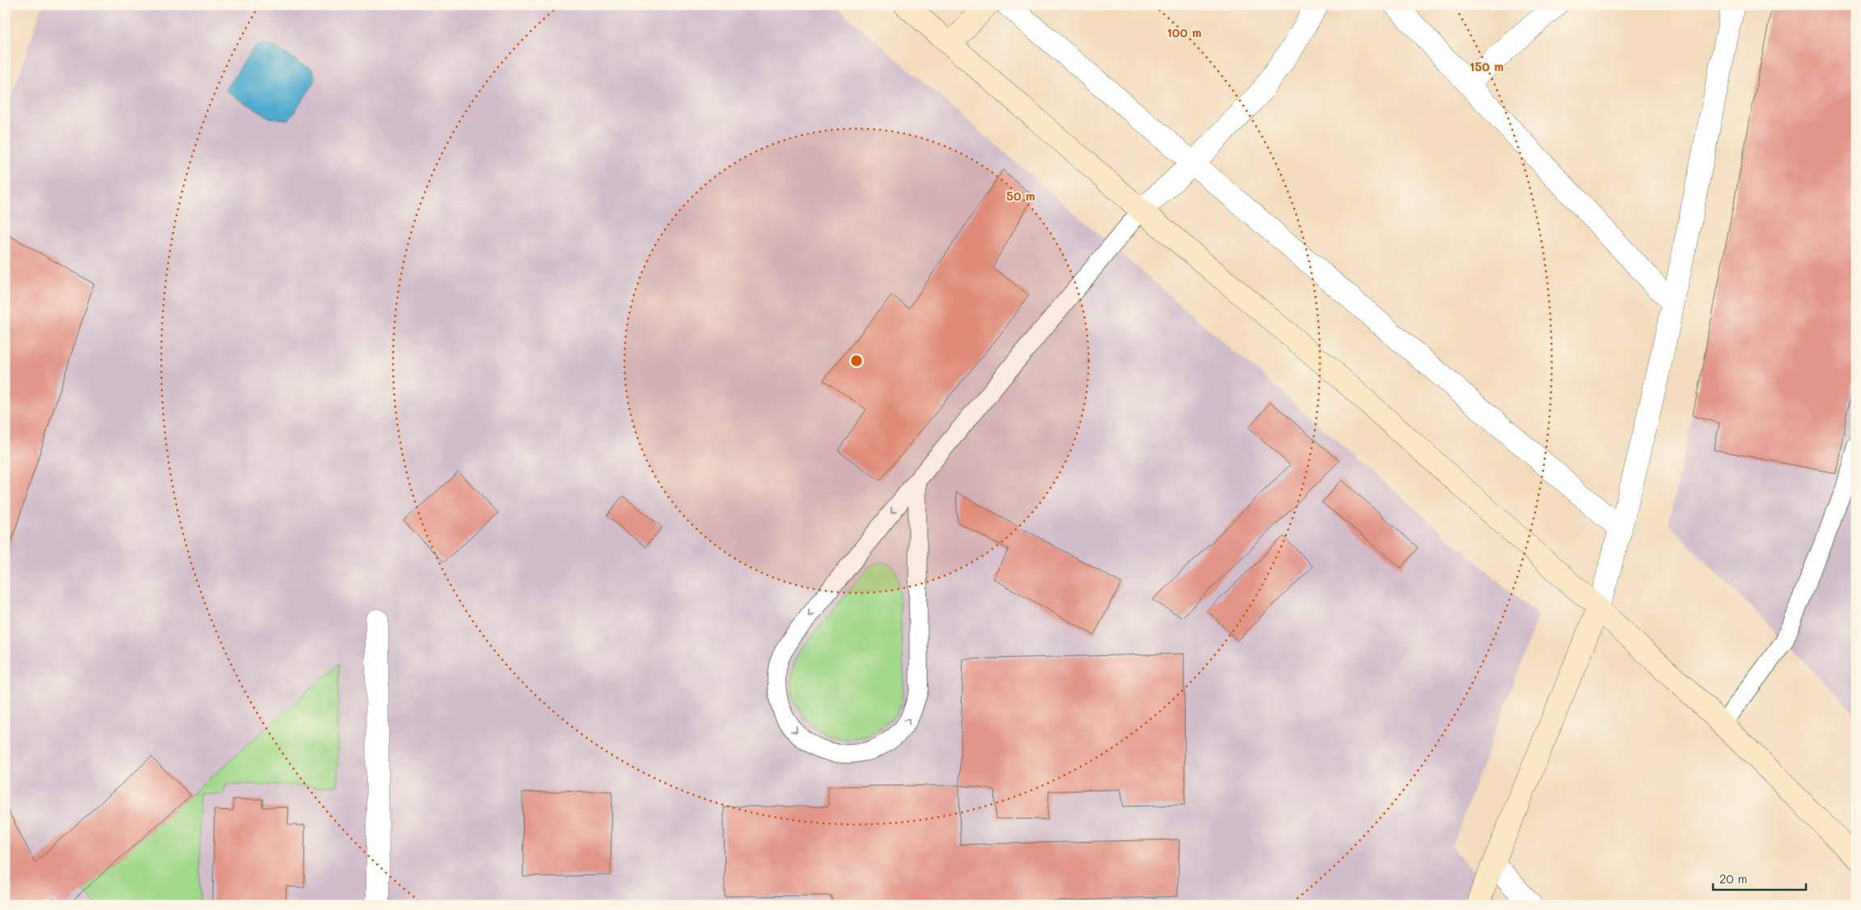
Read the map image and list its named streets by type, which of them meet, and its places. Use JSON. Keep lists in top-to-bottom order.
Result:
{
  "scale_bar": "20 m",
  "rings": ["100 m", "150 m", "50 m"]
}
